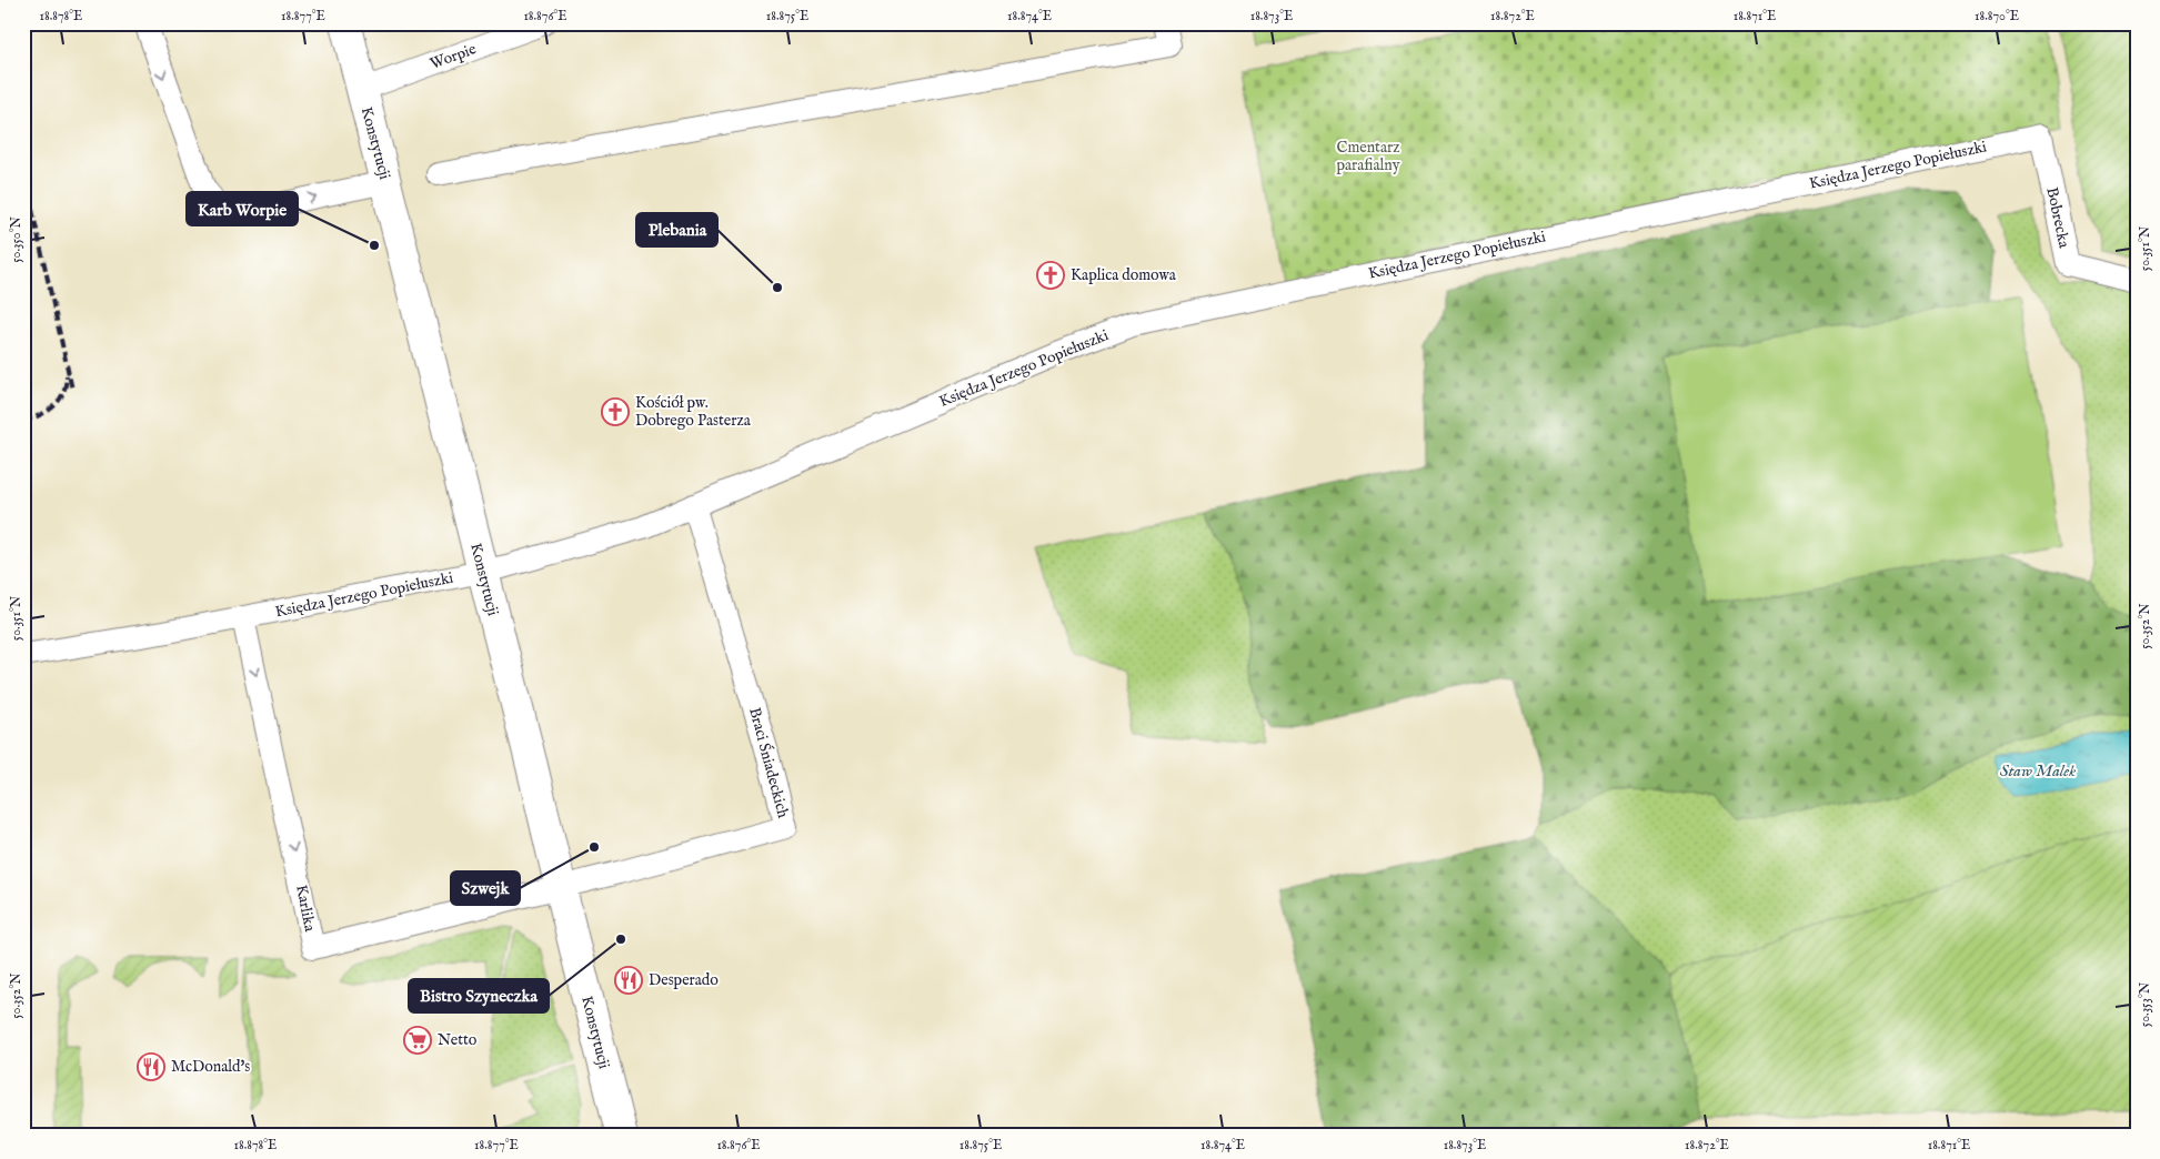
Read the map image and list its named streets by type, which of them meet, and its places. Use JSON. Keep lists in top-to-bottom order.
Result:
{
  "streets": {
    "street": [
      "Worpie",
      "Konstytucji",
      "Księdza Jerzego Popiełuszki",
      "Bobrecka",
      "Braci Śniadeckich",
      "Karlika"
    ]
  },
  "crossings": [
    ["Worpie", "Konstytucji"],
    ["Konstytucji", "Księdza Jerzego Popiełuszki"],
    ["Konstytucji", "Braci Śniadeckich"],
    ["Konstytucji", "Karlika"],
    ["Księdza Jerzego Popiełuszki", "Bobrecka"],
    ["Księdza Jerzego Popiełuszki", "Braci Śniadeckich"],
    ["Księdza Jerzego Popiełuszki", "Karlika"],
    ["Braci Śniadeckich", "Karlika"]
  ],
  "water": ["Staw Malek"],
  "parks": ["Cmentarz parafialny"],
  "places": {
    "other": [
      "Karb Worpie",
      "Plebania",
      "Szwejk",
      "Bistro Szyneczka"
    ],
    "church": ["Kaplica domowa", "Kościół pw. Dobrego Pasterza"],
    "restaurant": ["Desperado", "McDonald's"],
    "supermarket": ["Netto"]
  },
  "coordinates": [
    "18.878°E",
    "18.877°E",
    "18.876°E",
    "18.875°E",
    "18.874°E",
    "18.873°E",
    "18.872°E",
    "18.871°E",
    "18.870°E",
    "50.350°N",
    "50.351°N",
    "50.352°N",
    "50.353°N"
  ]
}
